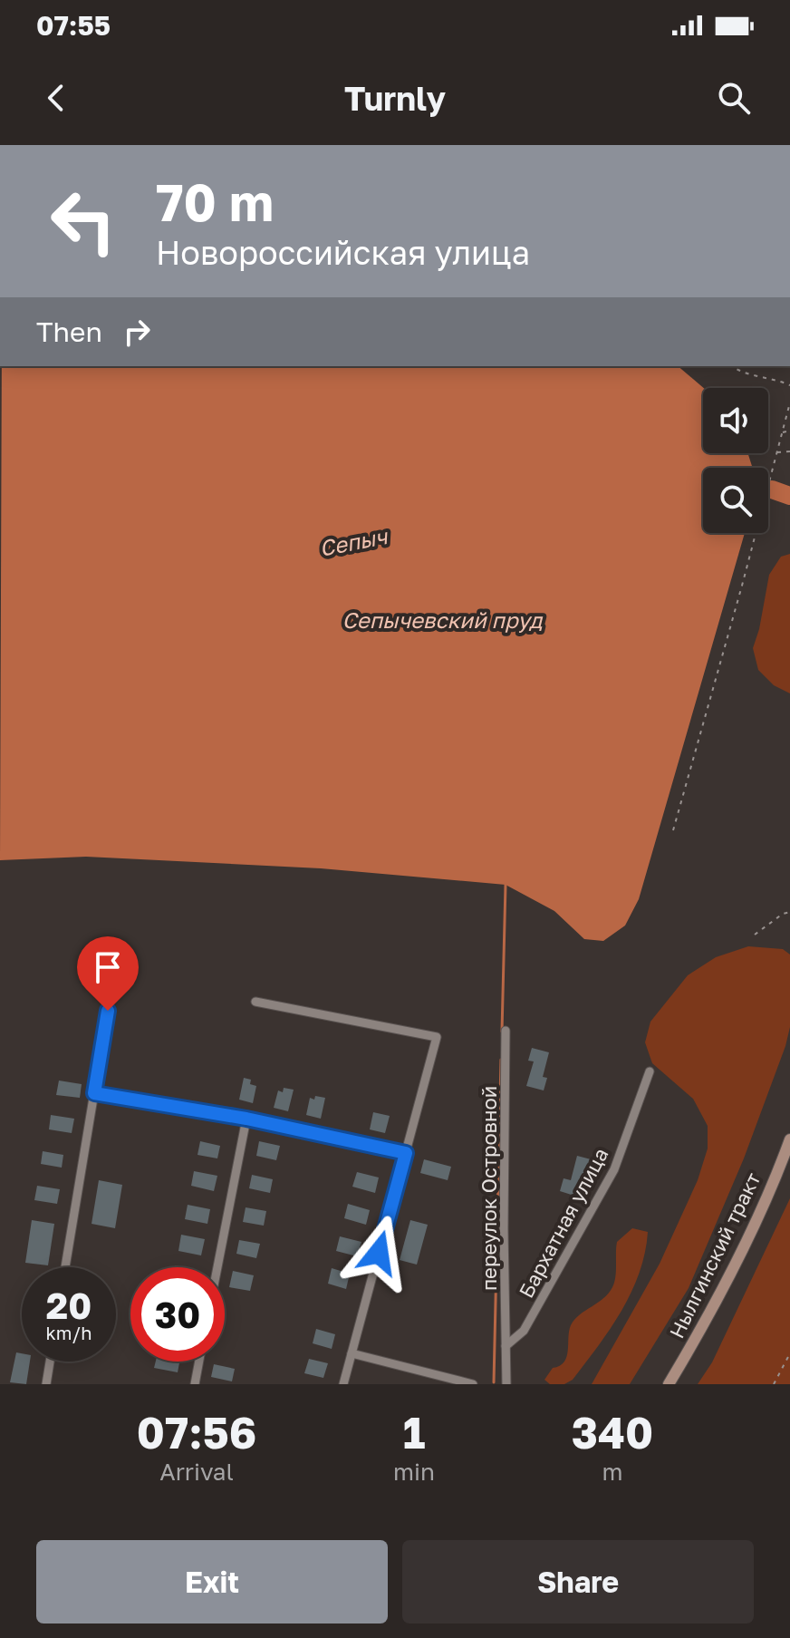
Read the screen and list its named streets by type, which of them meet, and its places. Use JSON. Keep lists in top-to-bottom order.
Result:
{
  "streets": {
    "main road": ["Нылгинский тракт"],
    "street": ["переулок Островной", "Бархатная улица"]
  },
  "crossings": [
    ["переулок Островной", "Бархатная улица"]
  ],
  "water": ["Сепыч", "Сепычевский пруд"],
  "page": {
    "status": "07:55",
    "header": "Turnly",
    "turn": ["70 m", "Новороссийская улица"],
    "then": "Then",
    "speed": "20 km/h",
    "limit": "30",
    "eta": [
      "07:56",
      "Arrival",
      "1",
      "min",
      "340",
      "m"
    ],
    "buttons": ["Exit", "Share"]
  }
}
